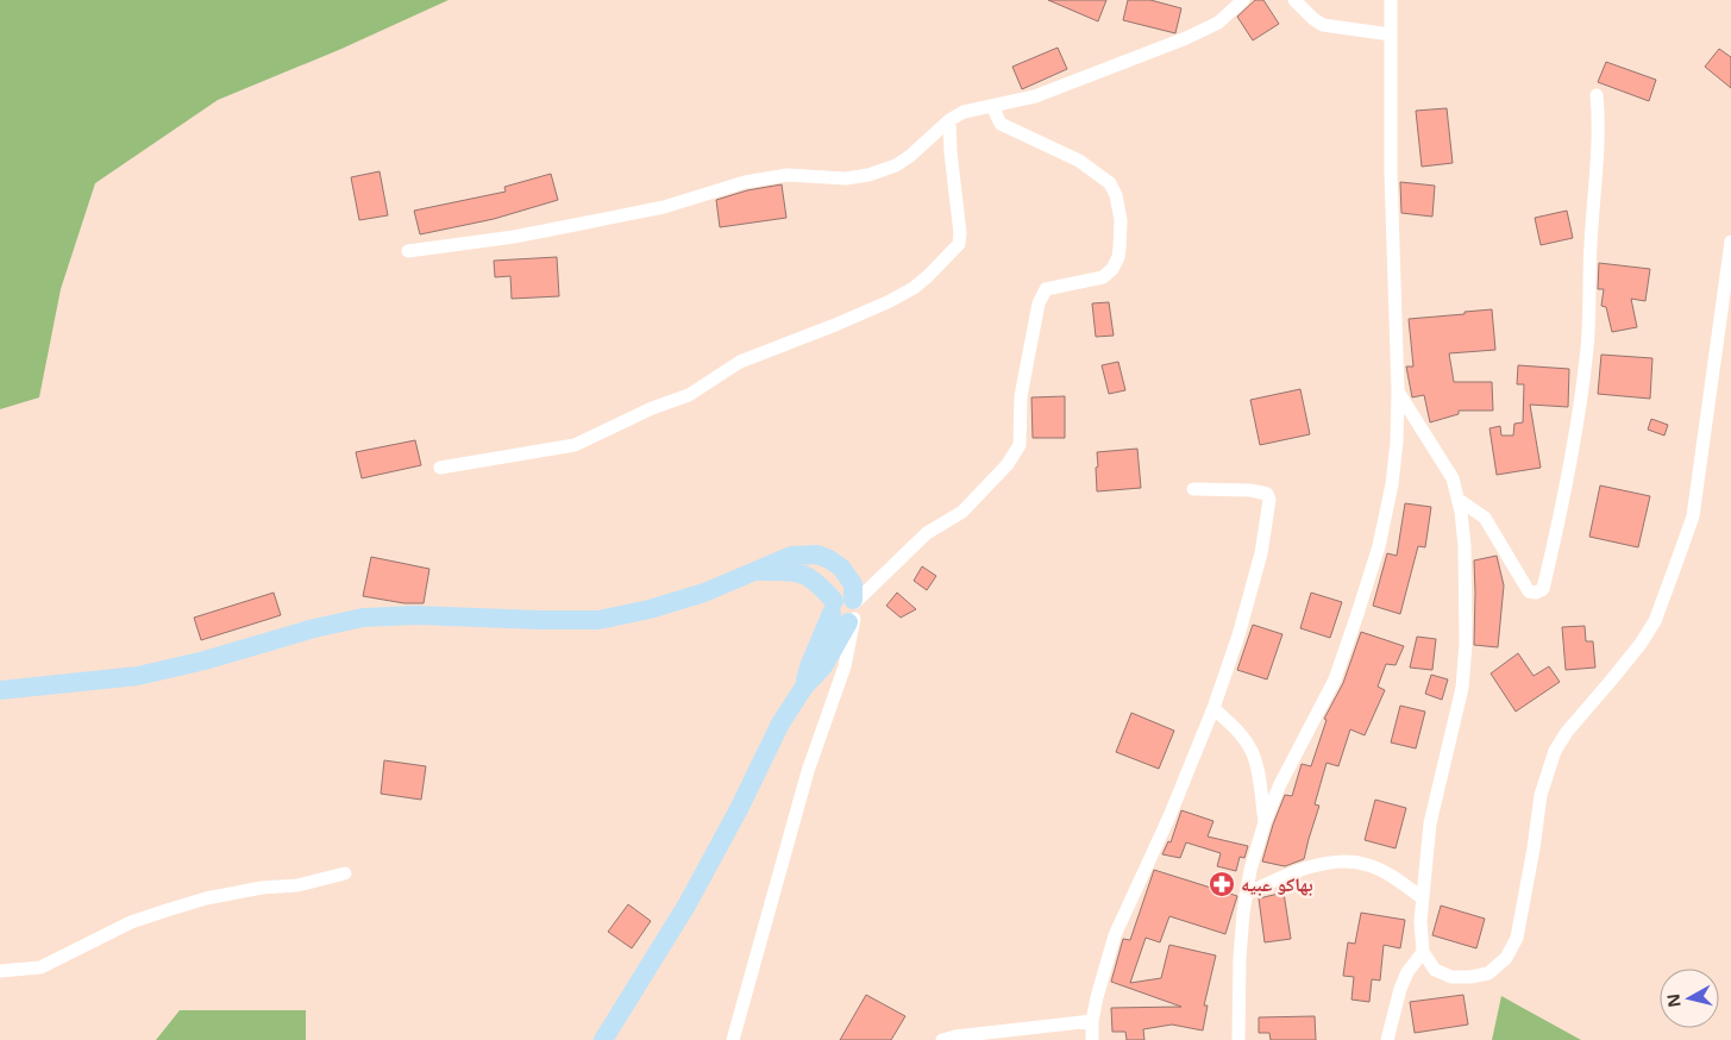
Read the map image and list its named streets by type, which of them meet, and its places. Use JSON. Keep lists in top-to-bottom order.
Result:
{
  "places": {
    "pharmacy": ["بهاكو عبيه"]
  },
  "north": "left"
}
